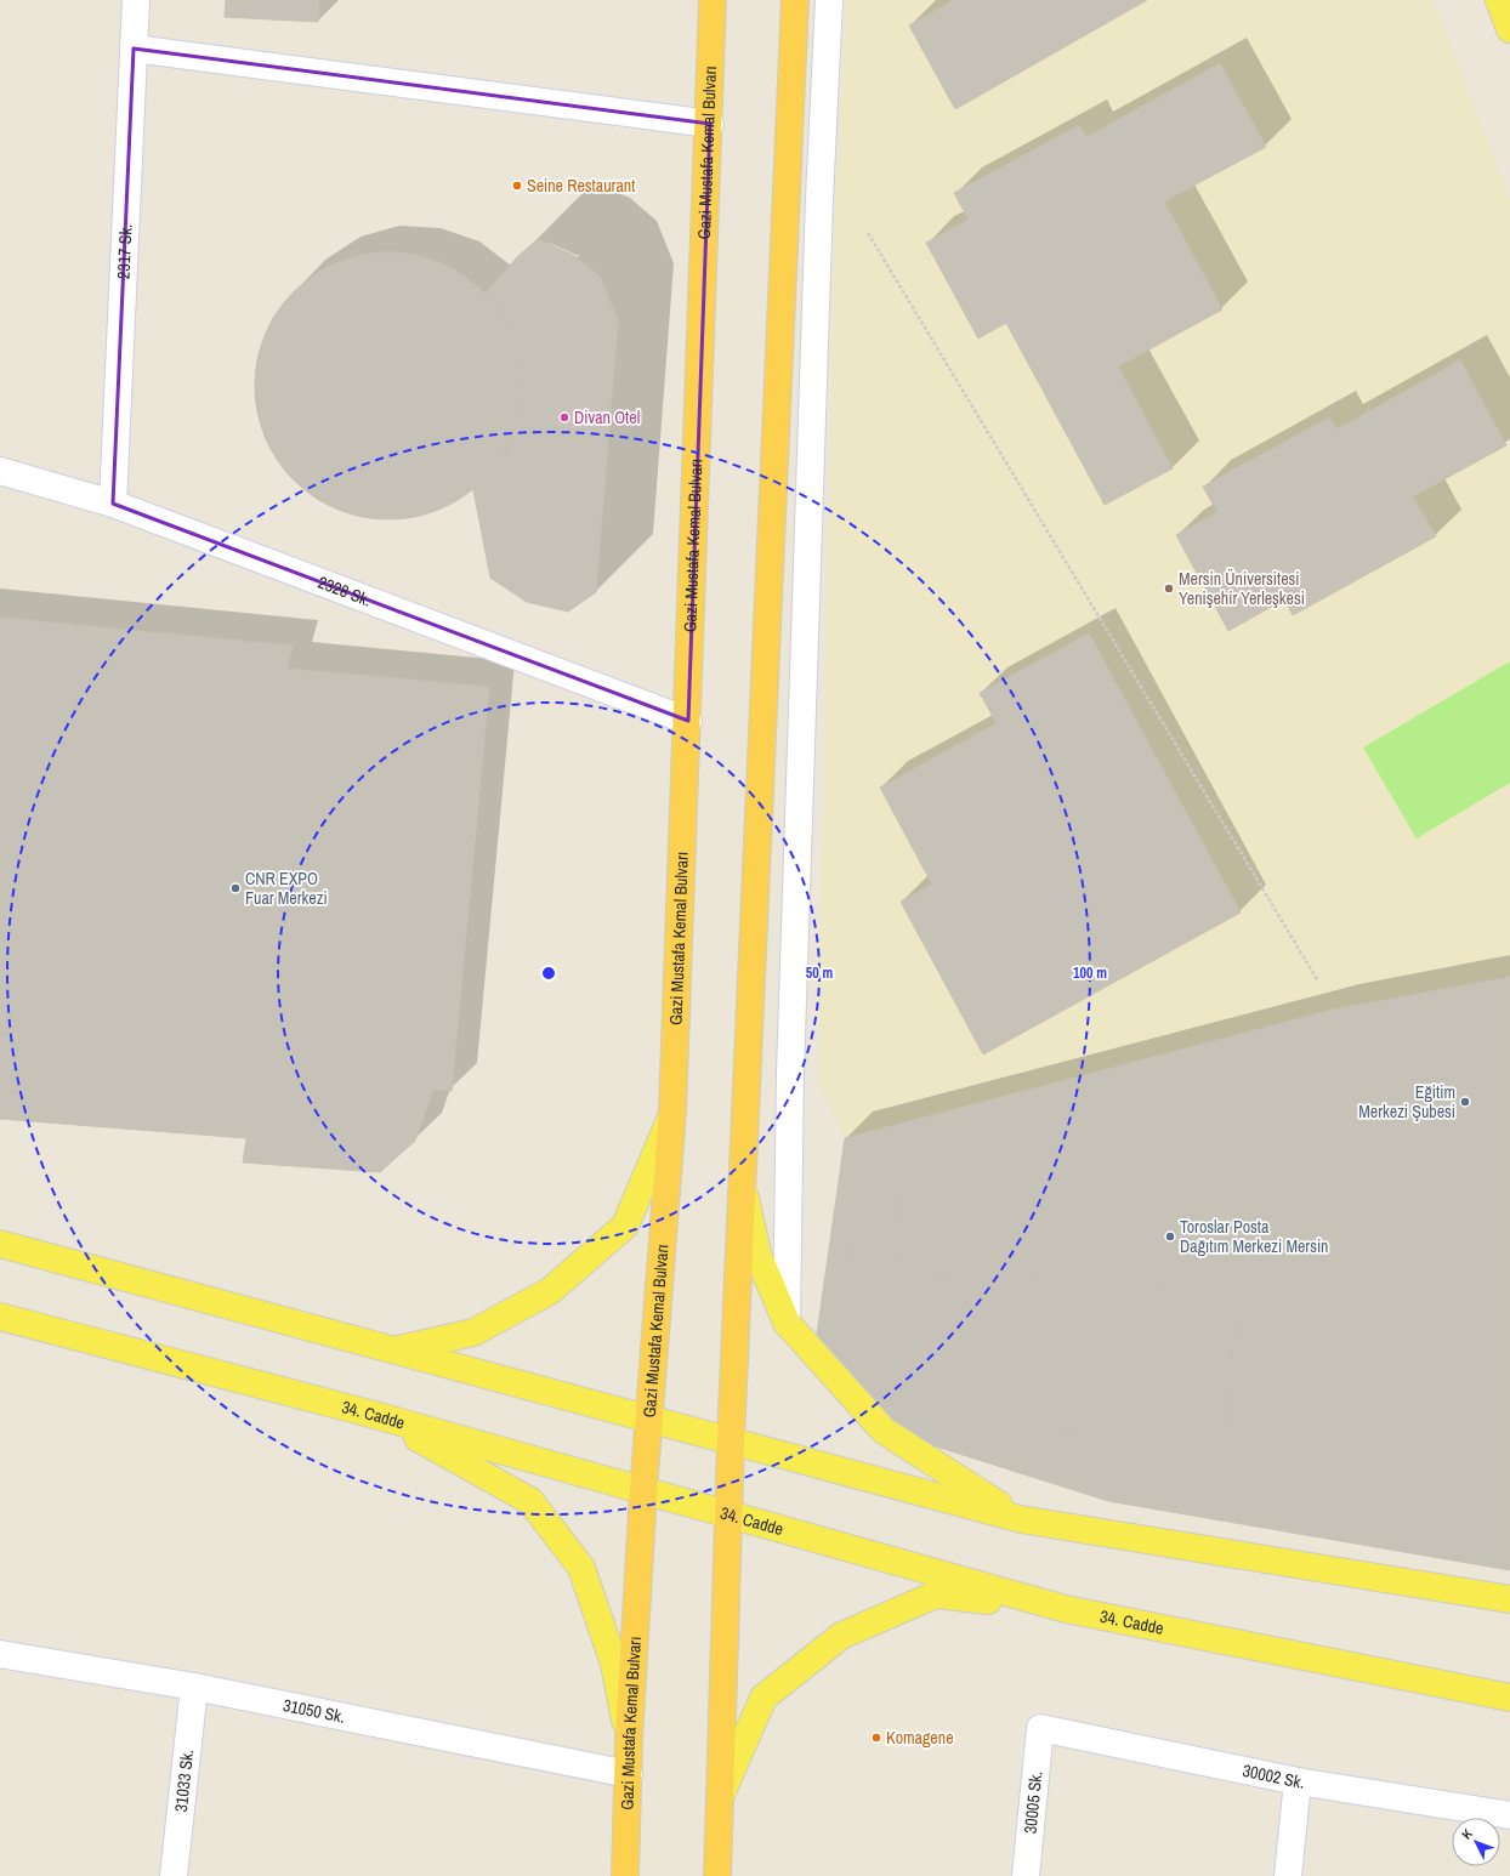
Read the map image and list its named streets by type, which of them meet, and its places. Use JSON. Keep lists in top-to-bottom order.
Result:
{
  "streets": {
    "highway": ["Gazi Mustafa Kemal Bulvarı"],
    "main road": ["34. Cadde"],
    "street": [
      "2317 Sk.",
      "2328 Sk.",
      "31050 Sk.",
      "30002 Sk.",
      "31033 Sk.",
      "30005 Sk."
    ]
  },
  "crossings": [
    ["Gazi Mustafa Kemal Bulvarı", "2328 Sk."],
    ["Gazi Mustafa Kemal Bulvarı", "34. Cadde"],
    ["Gazi Mustafa Kemal Bulvarı", "31050 Sk."],
    ["2317 Sk.", "2328 Sk."],
    ["31050 Sk.", "31033 Sk."],
    ["30002 Sk.", "30005 Sk."]
  ],
  "places": [
    "Seine Restaurant",
    "Divan Otel",
    "Mersin Üniversitesi Yenişehir Yerleşkesi",
    "CNR EXPO Fuar Merkezi",
    "Eğitim Merkezi Şubesi",
    "Toroslar Posta Dağıtım Merkezi Mersin",
    "Komagene"
  ],
  "north": "top left",
  "rings": ["50 m", "100 m"]
}
